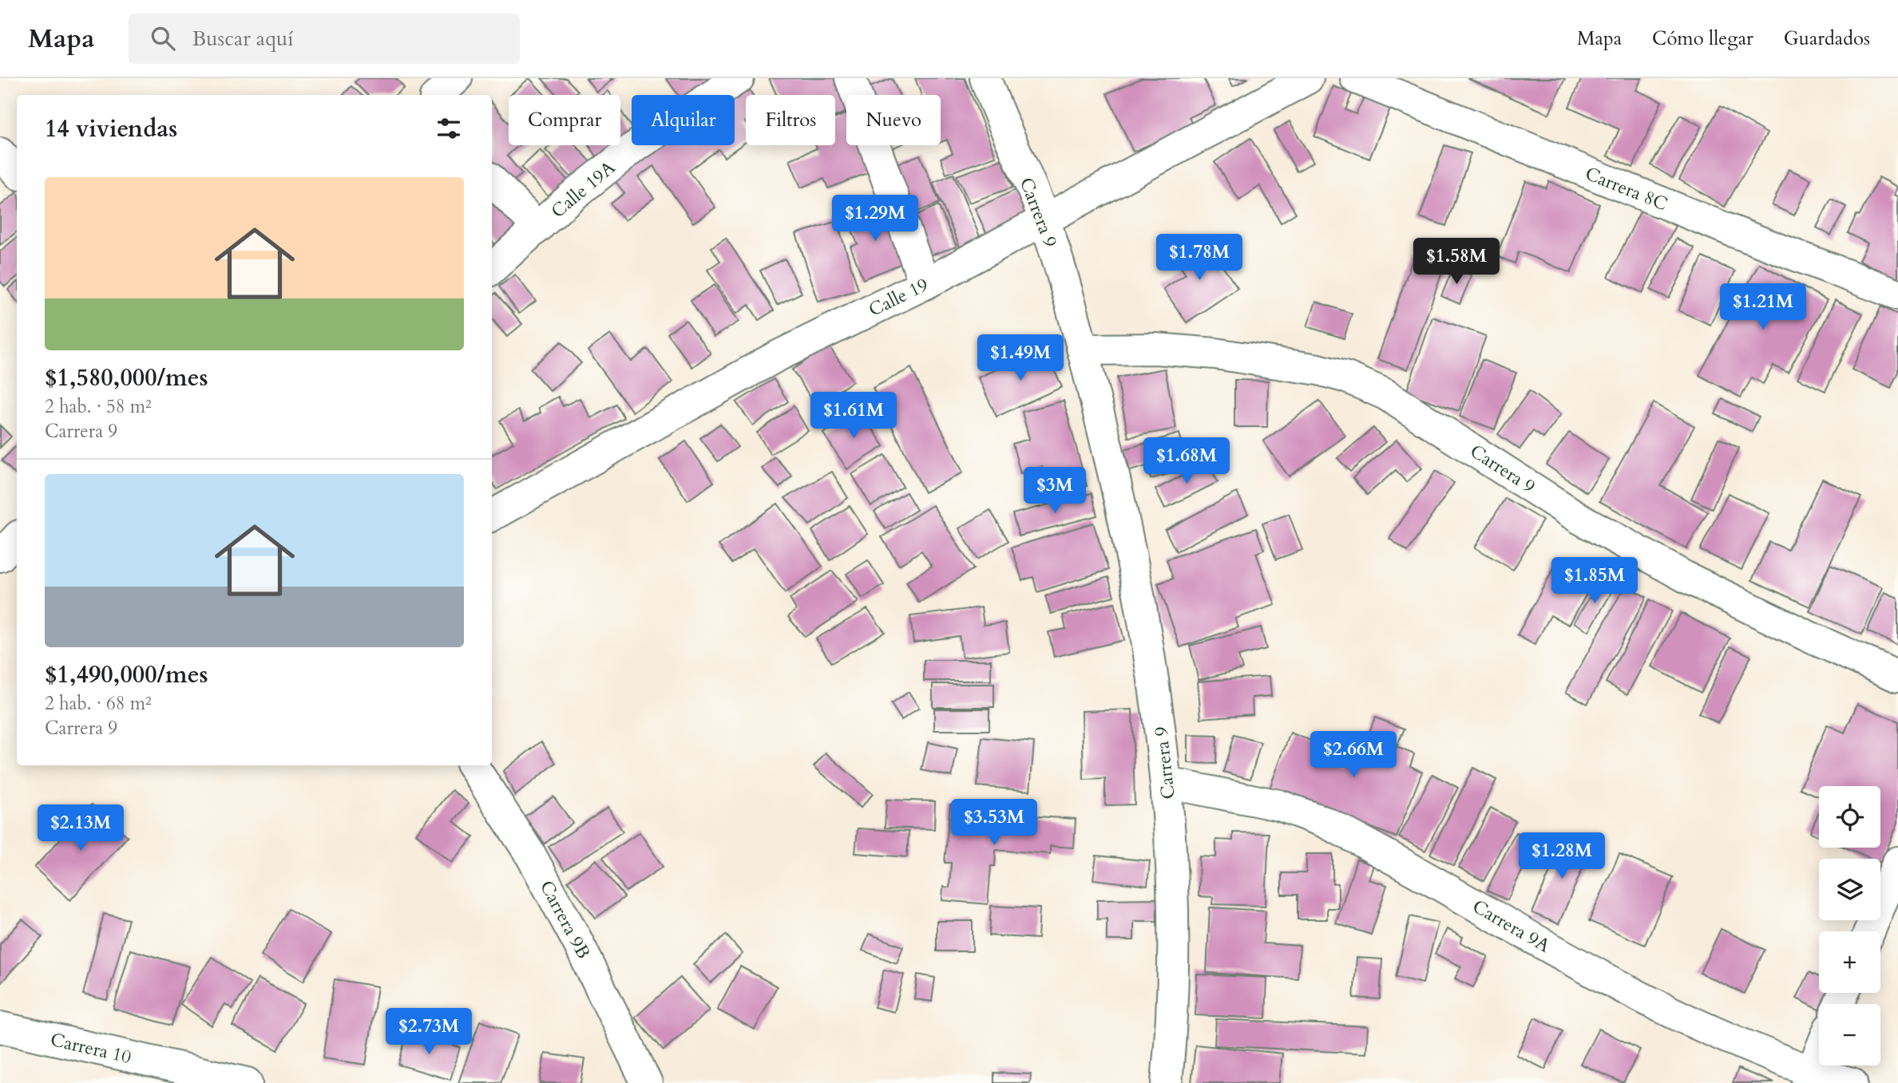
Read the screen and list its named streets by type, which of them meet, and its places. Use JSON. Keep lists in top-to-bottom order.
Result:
{
  "streets": {
    "street": [
      "Carrera 8C",
      "Calle 19A",
      "Carrera 9",
      "Calle 19",
      "Carrera 9B",
      "Carrera 9A",
      "Carrera 10"
    ]
  },
  "crossings": [
    ["Carrera 9", "Calle 19"],
    ["Carrera 9", "Carrera 9A"]
  ],
  "page": {
    "header": "Mapa",
    "search": "Buscar aquí",
    "nav": ["Mapa", "Cómo llegar", "Guardados"],
    "chip": [
      "Comprar",
      "Alquilar",
      "Filtros",
      "Nuevo"
    ],
    "heading": "14 viviendas",
    "list": [
      {
        "name": "$1,580,000/mes",
        "note": "2 hab. · 58 m² · Carrera 9"
      },
      {
        "name": "$1,490,000/mes",
        "note": "2 hab. · 68 m² · Carrera 9"
      }
    ],
    "price": [
      "$1.29M",
      "$1.78M",
      "$1.58M",
      "$1.21M",
      "$1.49M",
      "$1.61M",
      "$1.68M",
      "$3M",
      "$1.85M",
      "$2.66M",
      "$3.53M",
      "$2.13M",
      "$1.28M",
      "$2.73M"
    ],
    "map_buttons": ["+", "−"]
  }
}
